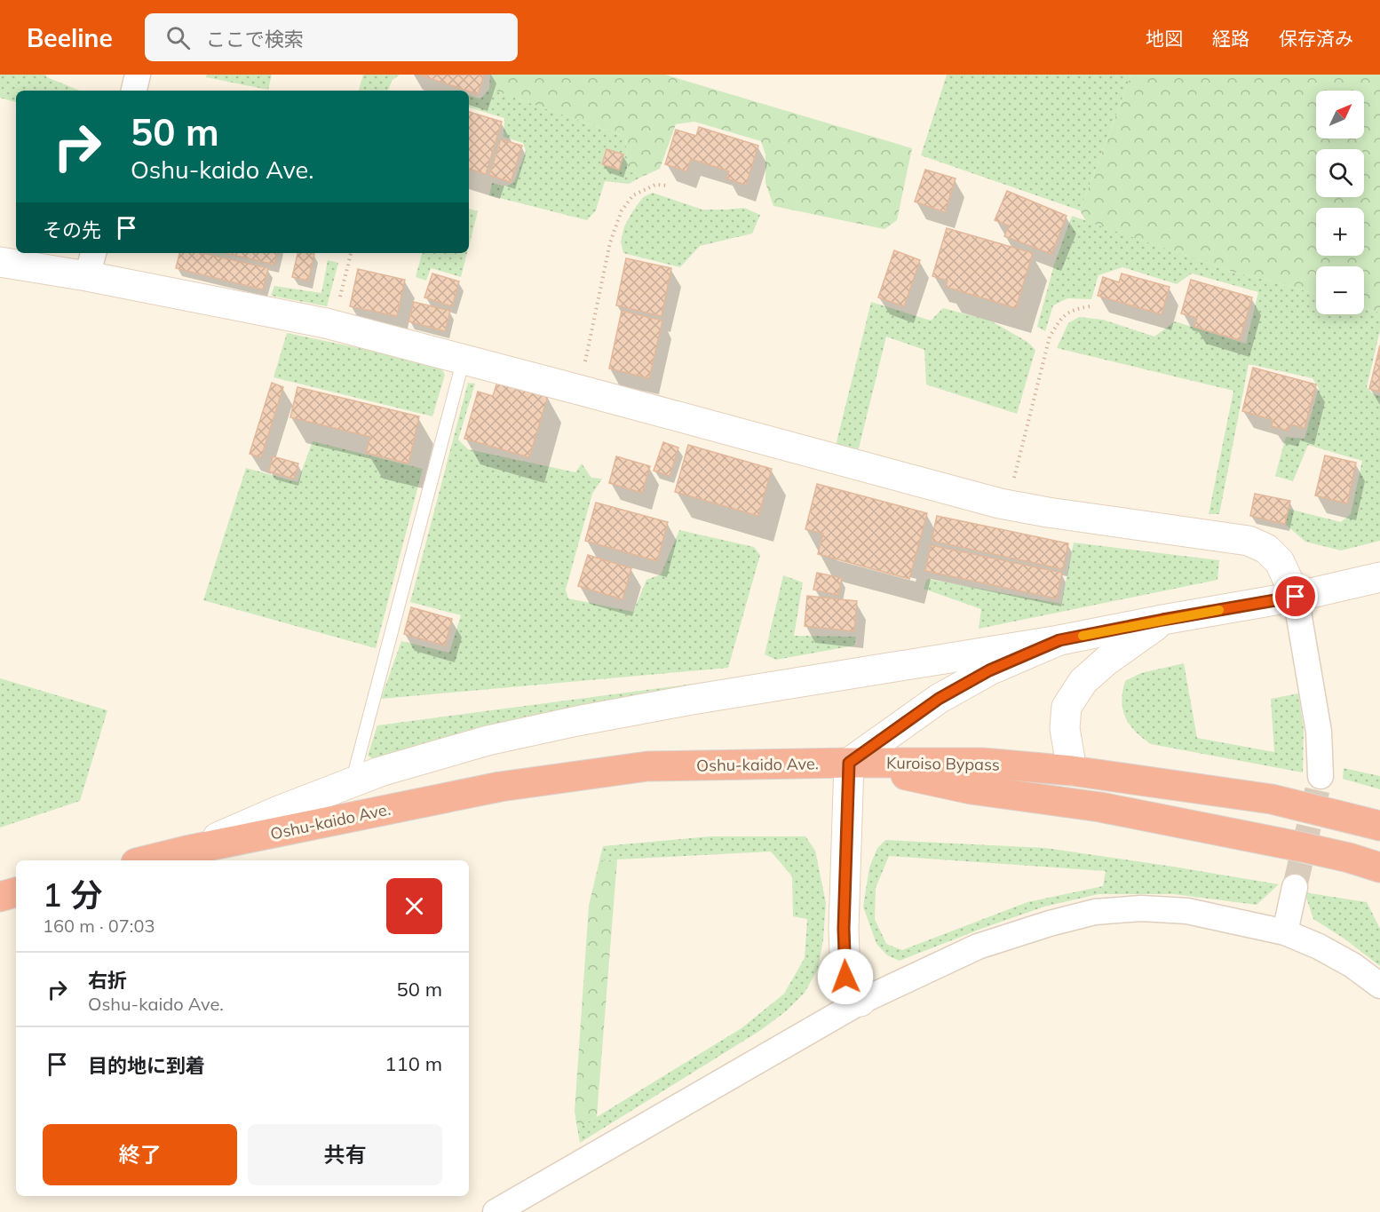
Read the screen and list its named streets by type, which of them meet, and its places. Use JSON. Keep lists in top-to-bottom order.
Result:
{
  "streets": {
    "highway": ["Kuroiso Bypass", "Oshu-kaido Ave."]
  },
  "crossings": [
    ["Kuroiso Bypass", "Oshu-kaido Ave."]
  ],
  "north": "top right",
  "page": {
    "header": "Beeline",
    "search": "ここで検索",
    "nav": ["地図", "経路", "保存済み"],
    "map_buttons": ["+", "−"],
    "turn": ["50 m", "Oshu-kaido Ave."],
    "then": "その先",
    "heading": ["1 分", "160 m · 07:03"],
    "list": [
      {
        "name": "右折",
        "note": "Oshu-kaido Ave.",
        "value": "50 m"
      },
      {
        "name": "目的地に到着",
        "value": "110 m"
      }
    ],
    "buttons": ["終了", "共有"]
  }
}
